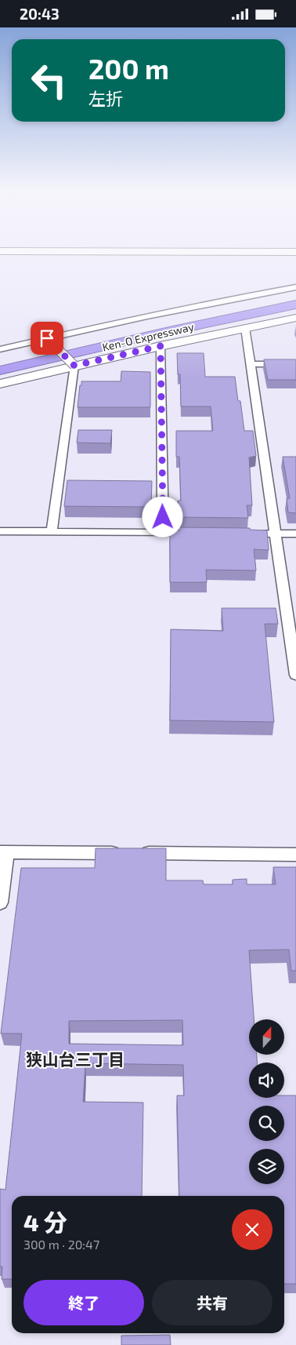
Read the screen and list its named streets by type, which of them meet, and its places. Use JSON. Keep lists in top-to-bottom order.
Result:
{
  "streets": {
    "highway": ["Ken-O Expressway"]
  },
  "districts": ["狭山台三丁目"],
  "north": "top",
  "page": {
    "status": "20:43",
    "turn": ["200 m", "左折"],
    "heading": ["4 分", "300 m · 20:47"],
    "buttons": ["終了", "共有"]
  }
}
